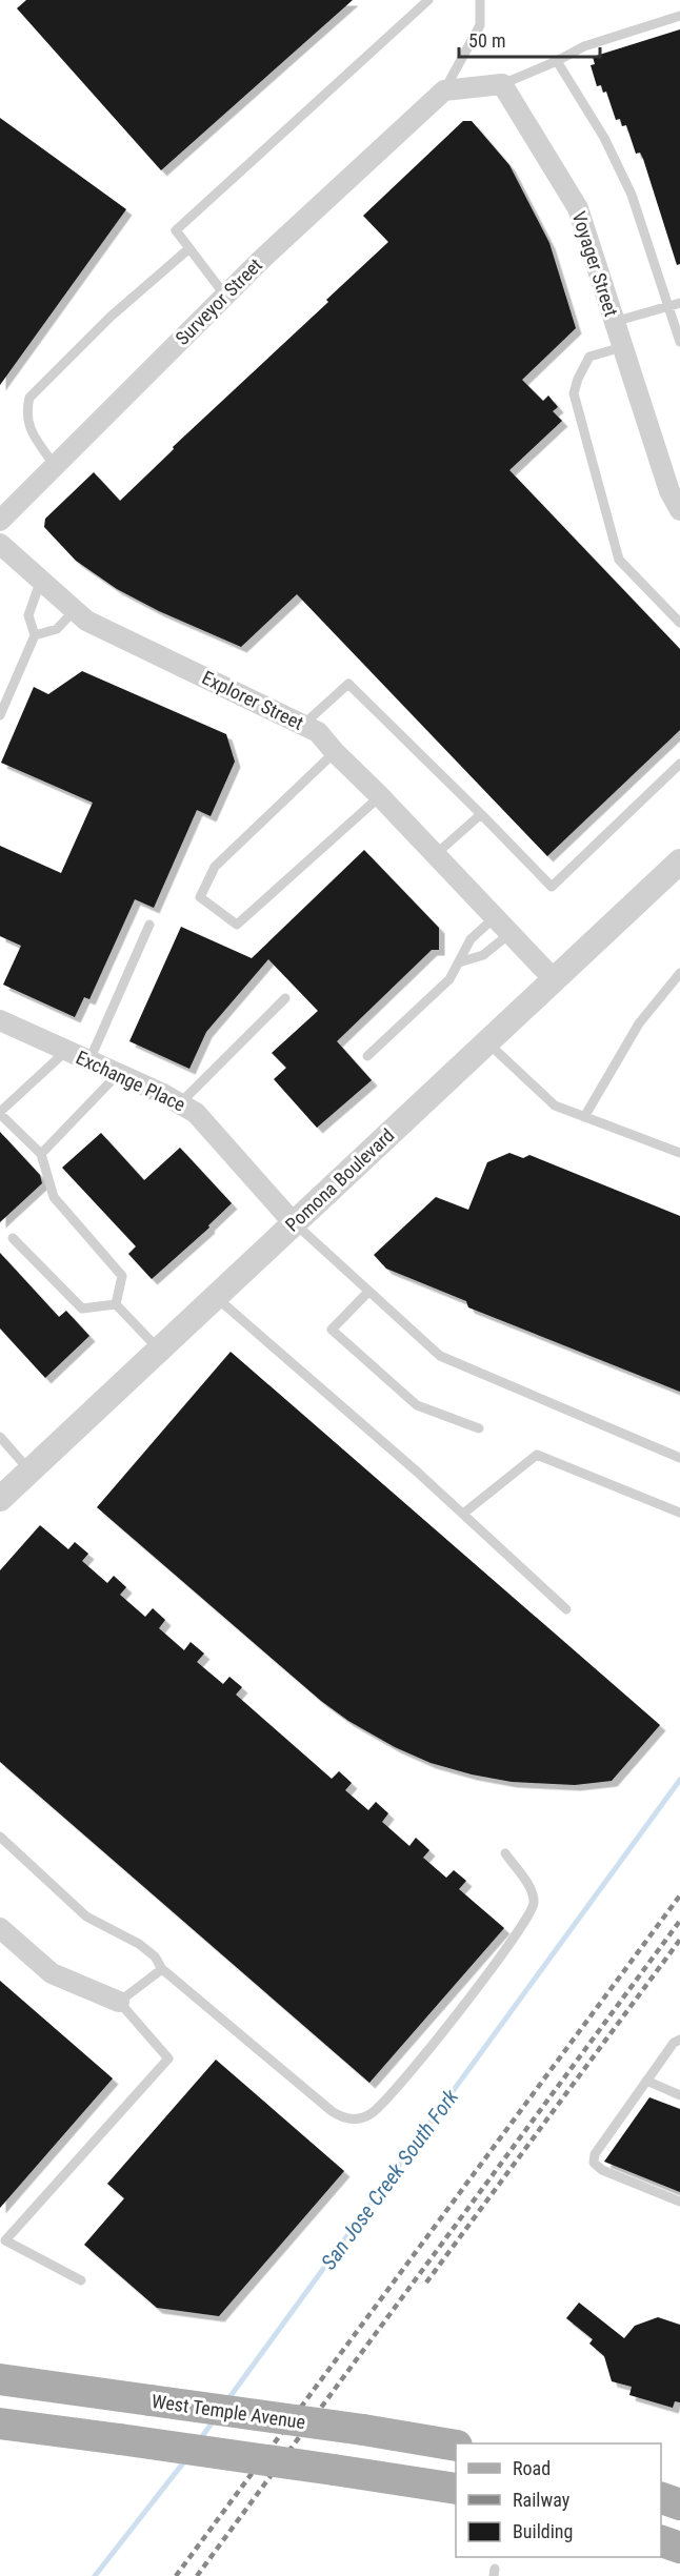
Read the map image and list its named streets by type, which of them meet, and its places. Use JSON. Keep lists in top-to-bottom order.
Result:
{
  "streets": {
    "main road": ["West Temple Avenue"],
    "street": [
      "Voyager Street",
      "Surveyor Street",
      "Explorer Street",
      "Exchange Place",
      "Pomona Boulevard"
    ]
  },
  "crossings": [
    ["Explorer Street", "Pomona Boulevard"],
    ["Exchange Place", "Pomona Boulevard"]
  ],
  "water": ["San Jose Creek South Fork"],
  "legend": ["Road", "Railway", "Building"],
  "scale_bar": "50 m"
}
